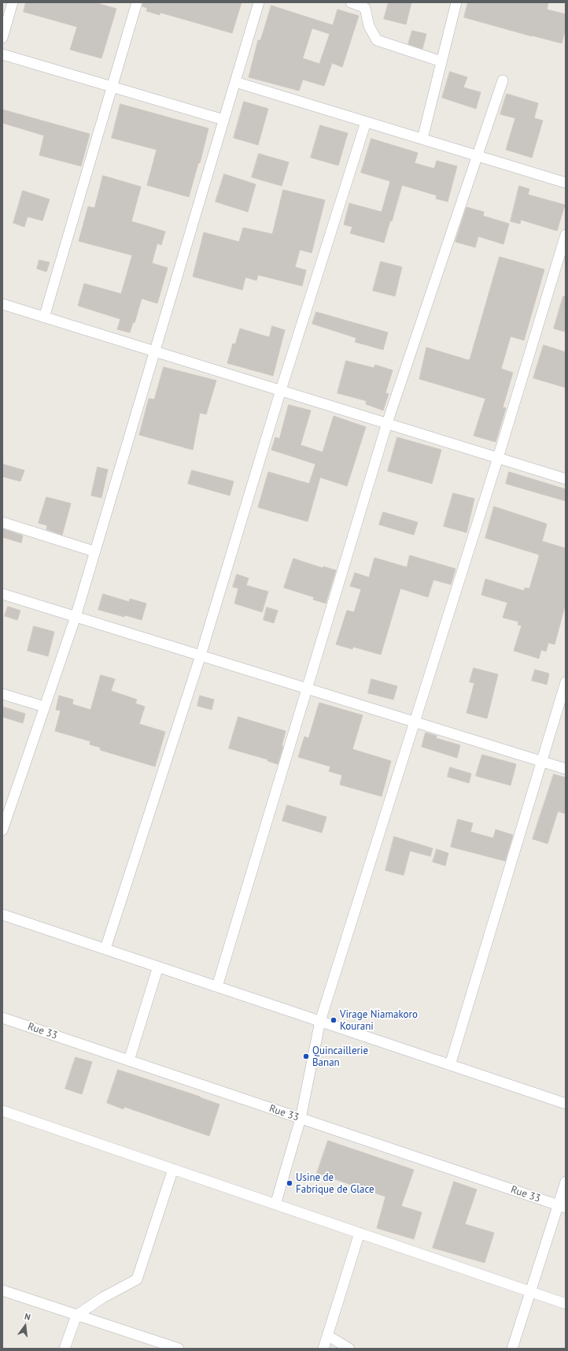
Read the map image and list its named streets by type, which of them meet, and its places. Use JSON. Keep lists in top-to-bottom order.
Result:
{
  "streets": {
    "street": ["Rue 33"]
  },
  "places": ["Virage Niamakoro Kourani", "Quincaillerie Banan", "Usine de Fabrique de Glace"],
  "north": "top"
}
